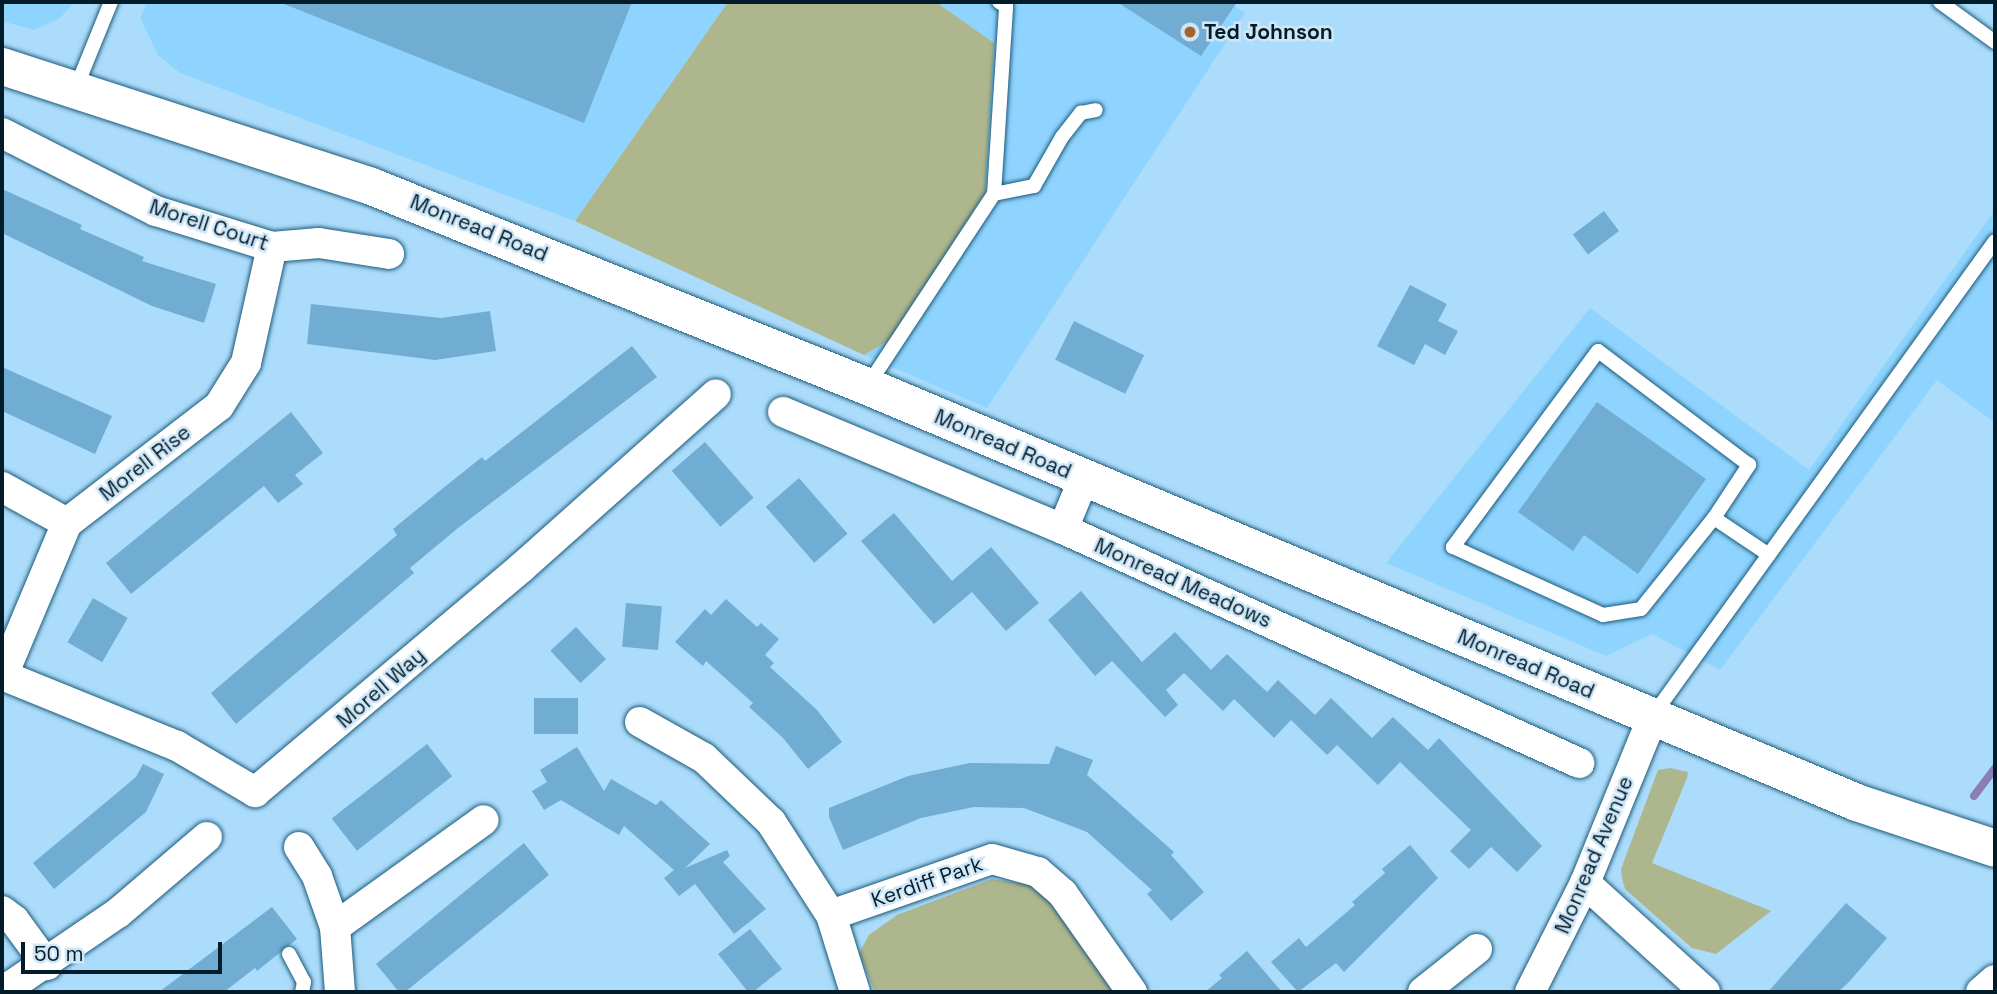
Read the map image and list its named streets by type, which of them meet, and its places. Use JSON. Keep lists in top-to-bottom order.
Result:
{
  "streets": {
    "street": [
      "Morell Court",
      "Monread Road",
      "Morell Rise",
      "Monread Meadows",
      "Morell Way",
      "Monread Avenue",
      "Kerdiff Park"
    ]
  },
  "crossings": [
    ["Morell Court", "Morell Rise"],
    ["Monread Road", "Monread Avenue"],
    ["Morell Rise", "Morell Way"]
  ],
  "places": ["Ted Johnson"],
  "scale_bar": "50 m"
}
